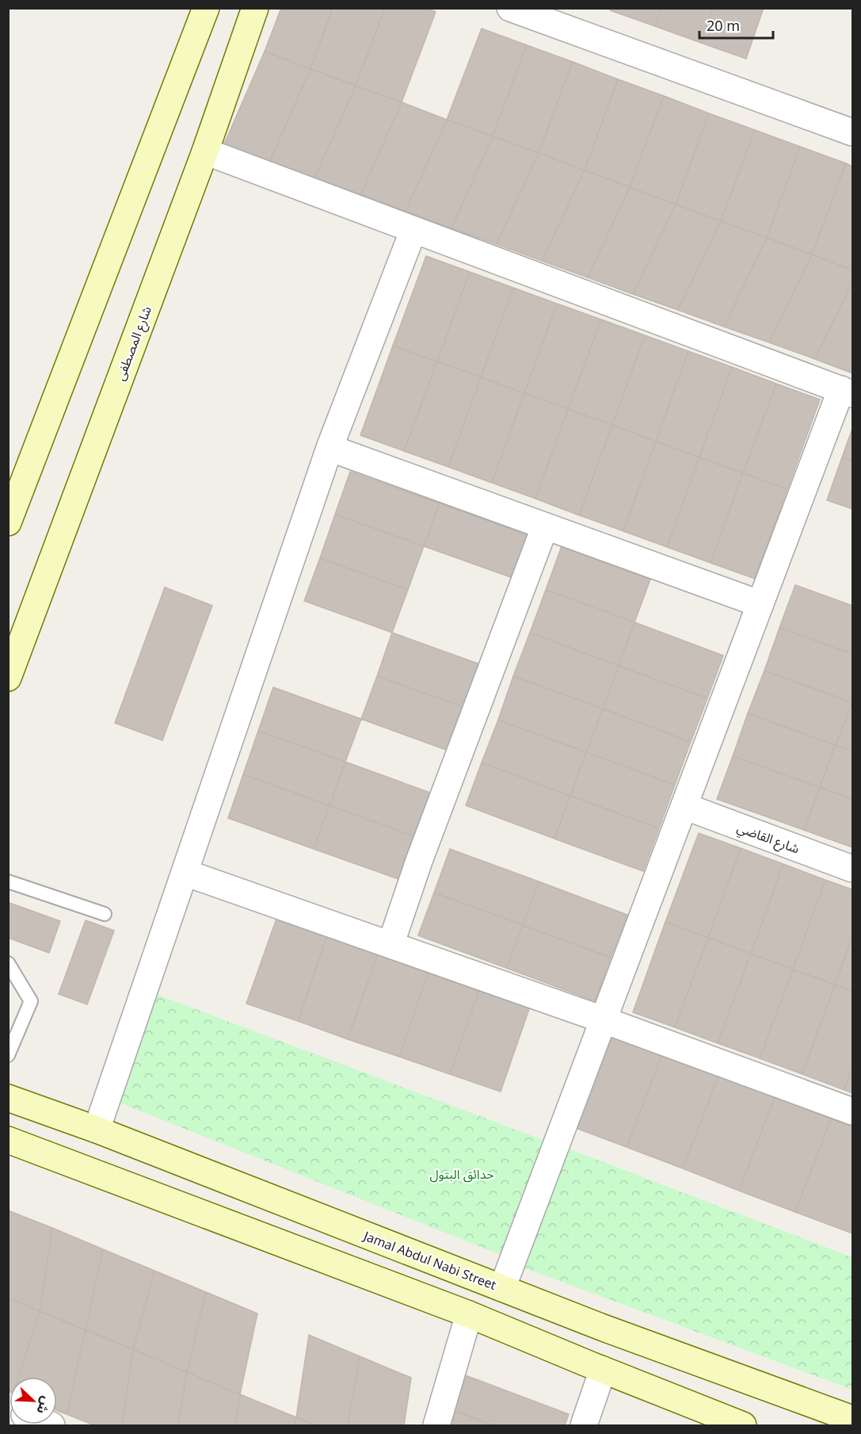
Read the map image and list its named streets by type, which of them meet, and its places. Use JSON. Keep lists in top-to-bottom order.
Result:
{
  "streets": {
    "street": ["شارع المصطفى", "شارع القاضي", "Jamal Abdul Nabi Street"]
  },
  "parks": ["حدائق البتول"],
  "scale_bar": "20 m",
  "north": "bottom right"
}
